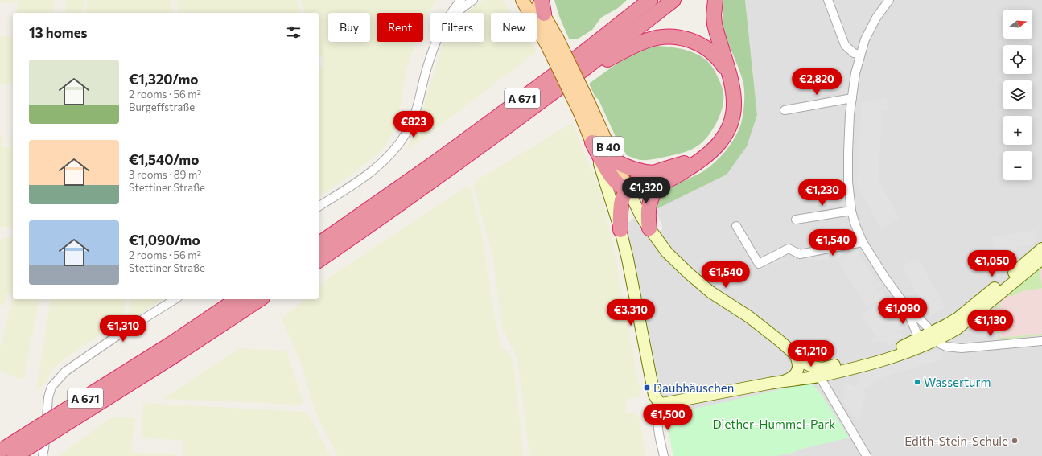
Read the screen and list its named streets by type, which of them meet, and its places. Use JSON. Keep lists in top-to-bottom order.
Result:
{
  "streets": {
    "highway": ["A 671"],
    "main road": ["B 40"]
  },
  "parks": ["Diether-Hummel-Park"],
  "places": {
    "other": ["Wasserturm", "Edith-Stein-Schule"],
    "transit": ["Daubhäuschen"]
  },
  "north": "right",
  "page": {
    "map_buttons": ["+", "−"],
    "chip": [
      "Buy",
      "Rent",
      "Filters",
      "New"
    ],
    "heading": "13 homes",
    "list": [
      {
        "name": "€1,320/mo",
        "note": "2 rooms · 56 m² · Burgeffstraße"
      },
      {
        "name": "€1,540/mo",
        "note": "3 rooms · 89 m² · Stettiner Straße"
      },
      {
        "name": "€1,090/mo",
        "note": "2 rooms · 56 m² · Stettiner Straße"
      }
    ],
    "price": [
      "€2,820",
      "€823",
      "€1,320",
      "€1,230",
      "€1,540",
      "€1,050",
      "€1,540",
      "€1,090",
      "€3,310",
      "€1,130",
      "€1,310",
      "€1,210",
      "€1,500"
    ]
  }
}
